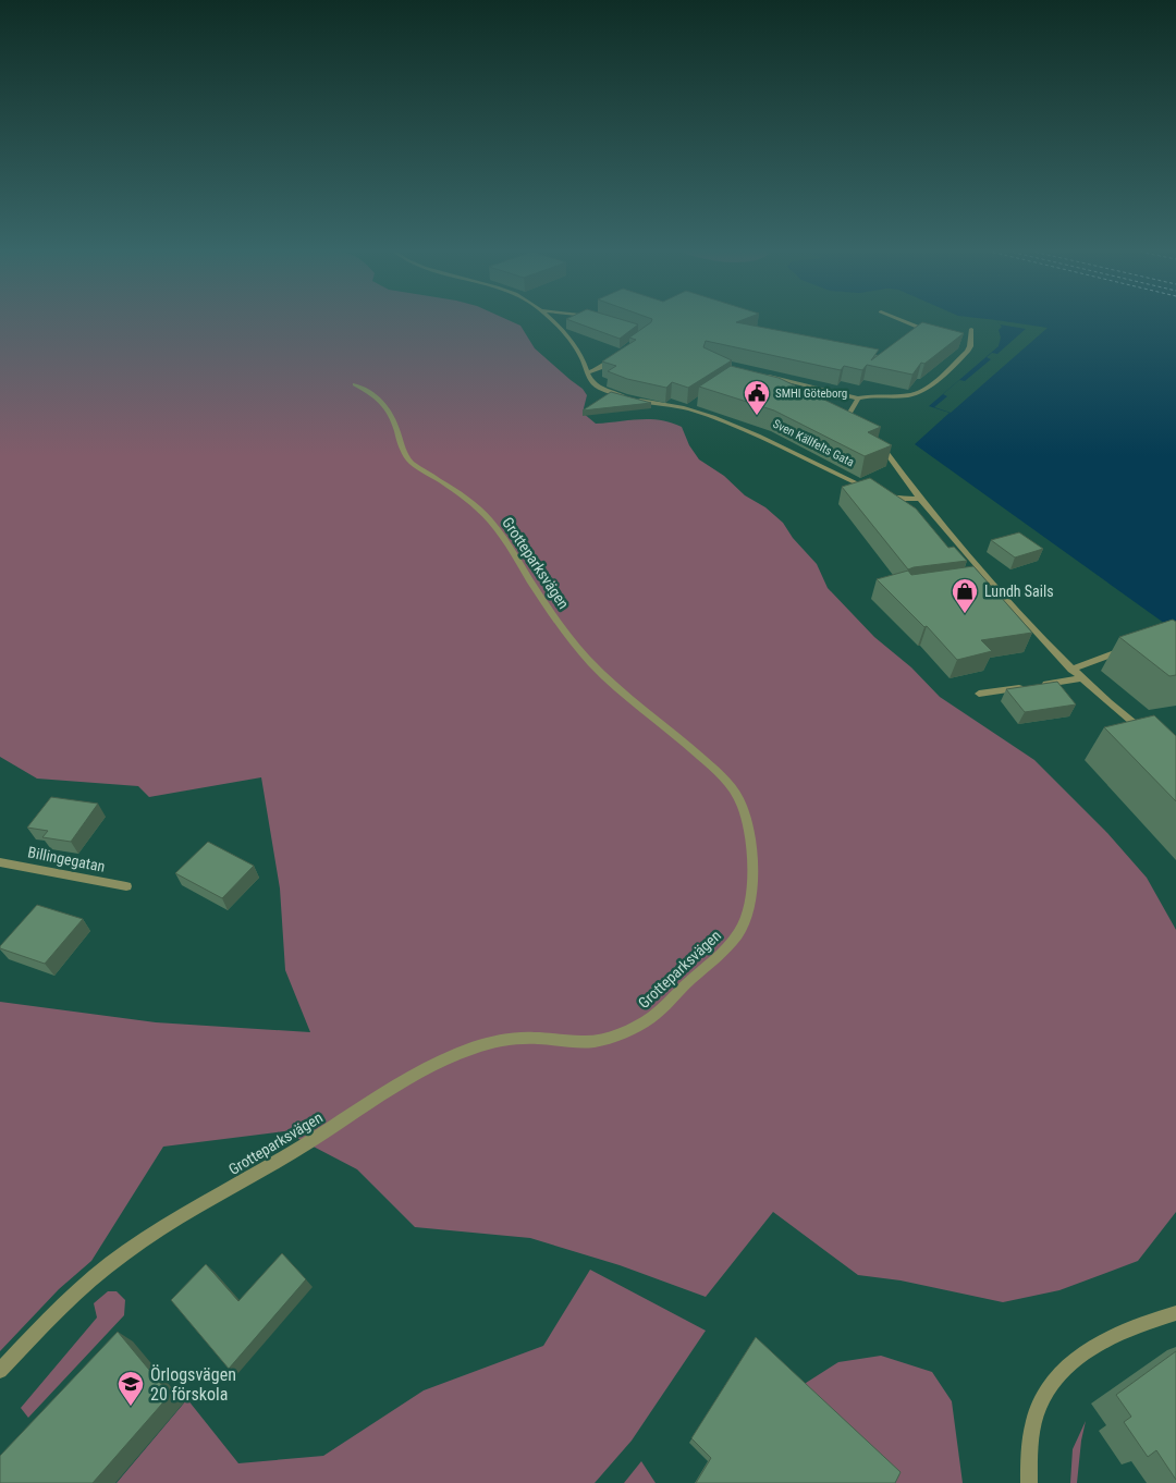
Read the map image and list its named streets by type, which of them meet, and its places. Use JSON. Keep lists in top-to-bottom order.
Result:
{
  "streets": {
    "street": ["Sven Källfelts Gata", "Billingegatan"],
    "lane": ["Grotteparksvägen"]
  },
  "places": {
    "public building": ["SMHI Göteborg"],
    "shop": ["Lundh Sails"],
    "school or university": ["Örlogsvägen 20 förskola"]
  }
}
